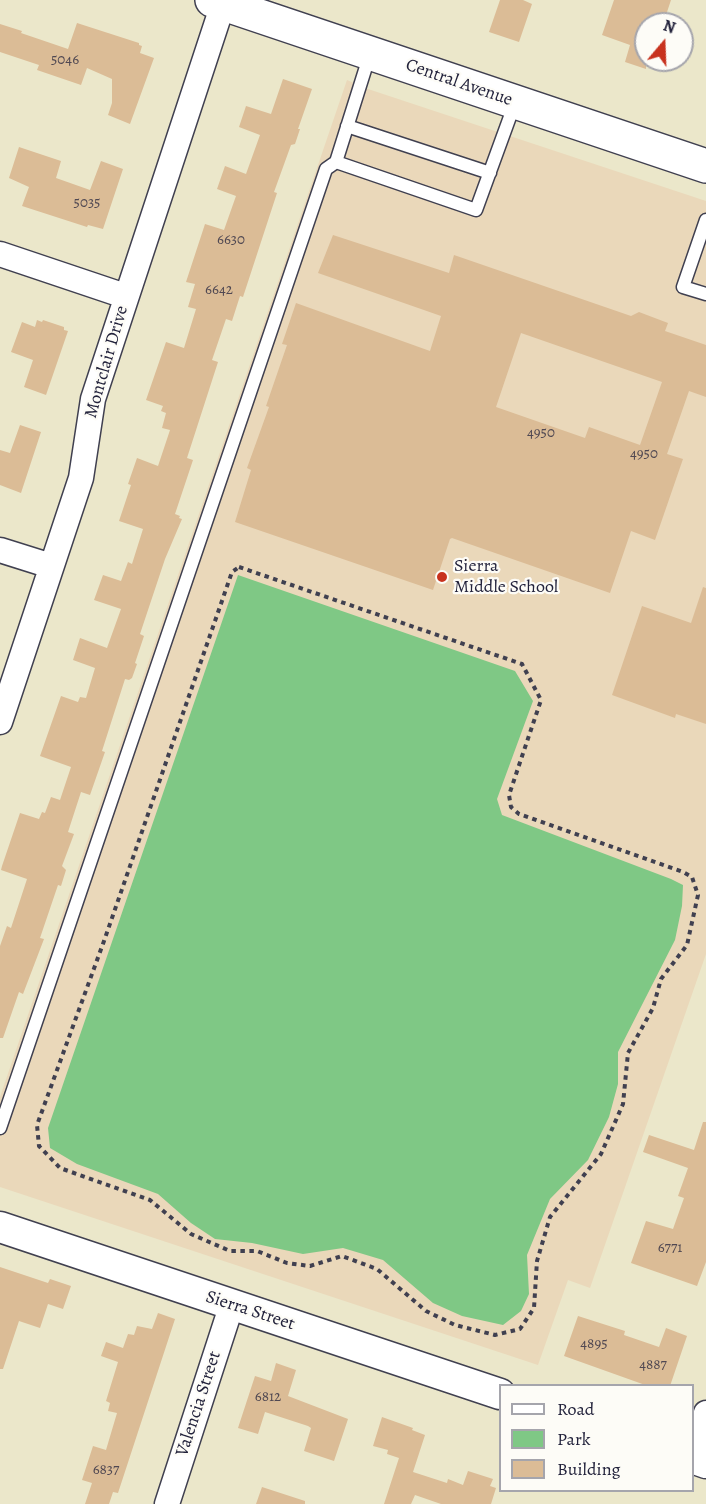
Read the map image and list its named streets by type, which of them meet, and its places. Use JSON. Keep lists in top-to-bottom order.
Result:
{
  "streets": {
    "main road": ["Central Avenue"],
    "street": ["Montclair Drive", "Sierra Street", "Valencia Street"]
  },
  "crossings": [
    ["Central Avenue", "Montclair Drive"],
    ["Sierra Street", "Valencia Street"]
  ],
  "places": ["Sierra Middle School"],
  "house_numbers": [
    "5046",
    "5035",
    "6630",
    "6642",
    "4950",
    "4950",
    "6771",
    "4895",
    "4887",
    "6812",
    "6837"
  ],
  "legend": ["Road", "Park", "Building"],
  "north": "top"
}
